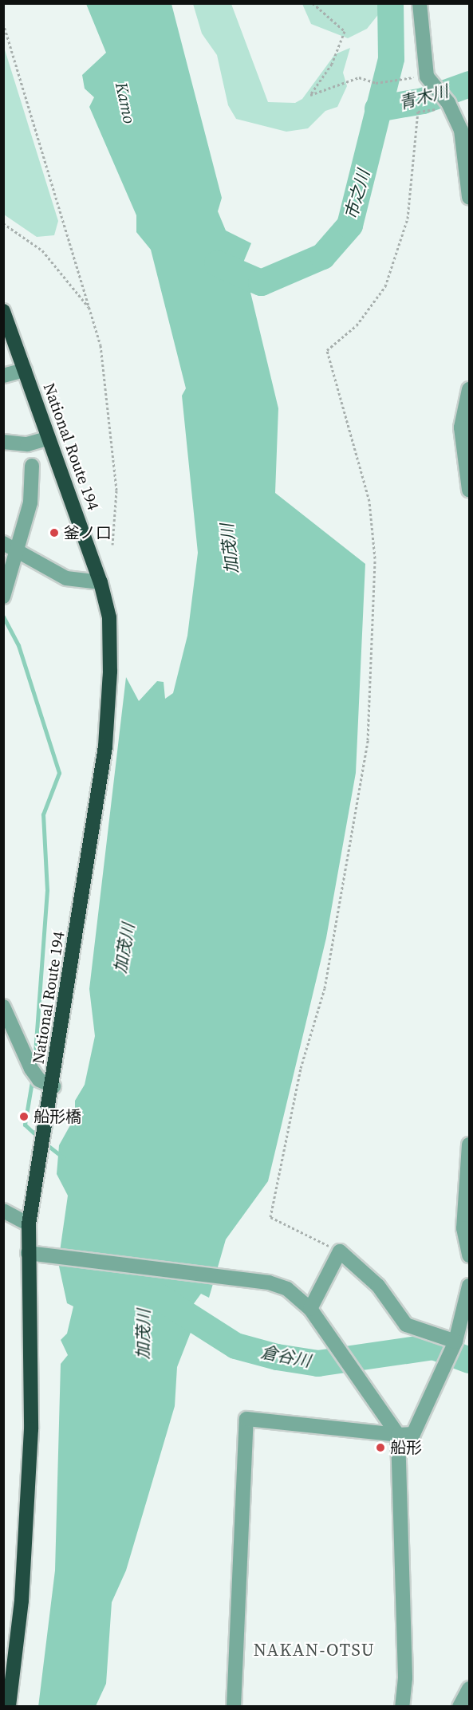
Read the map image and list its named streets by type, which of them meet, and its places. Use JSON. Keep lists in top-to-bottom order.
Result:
{
  "streets": {
    "highway": ["National Route 194"]
  },
  "districts": ["NAKAN-OTSU"],
  "water": [
    "青木川",
    "Kamo",
    "市之川",
    "加茂川",
    "倉谷川"
  ],
  "places": ["釜ノ口", "船形橋", "船形"]
}
